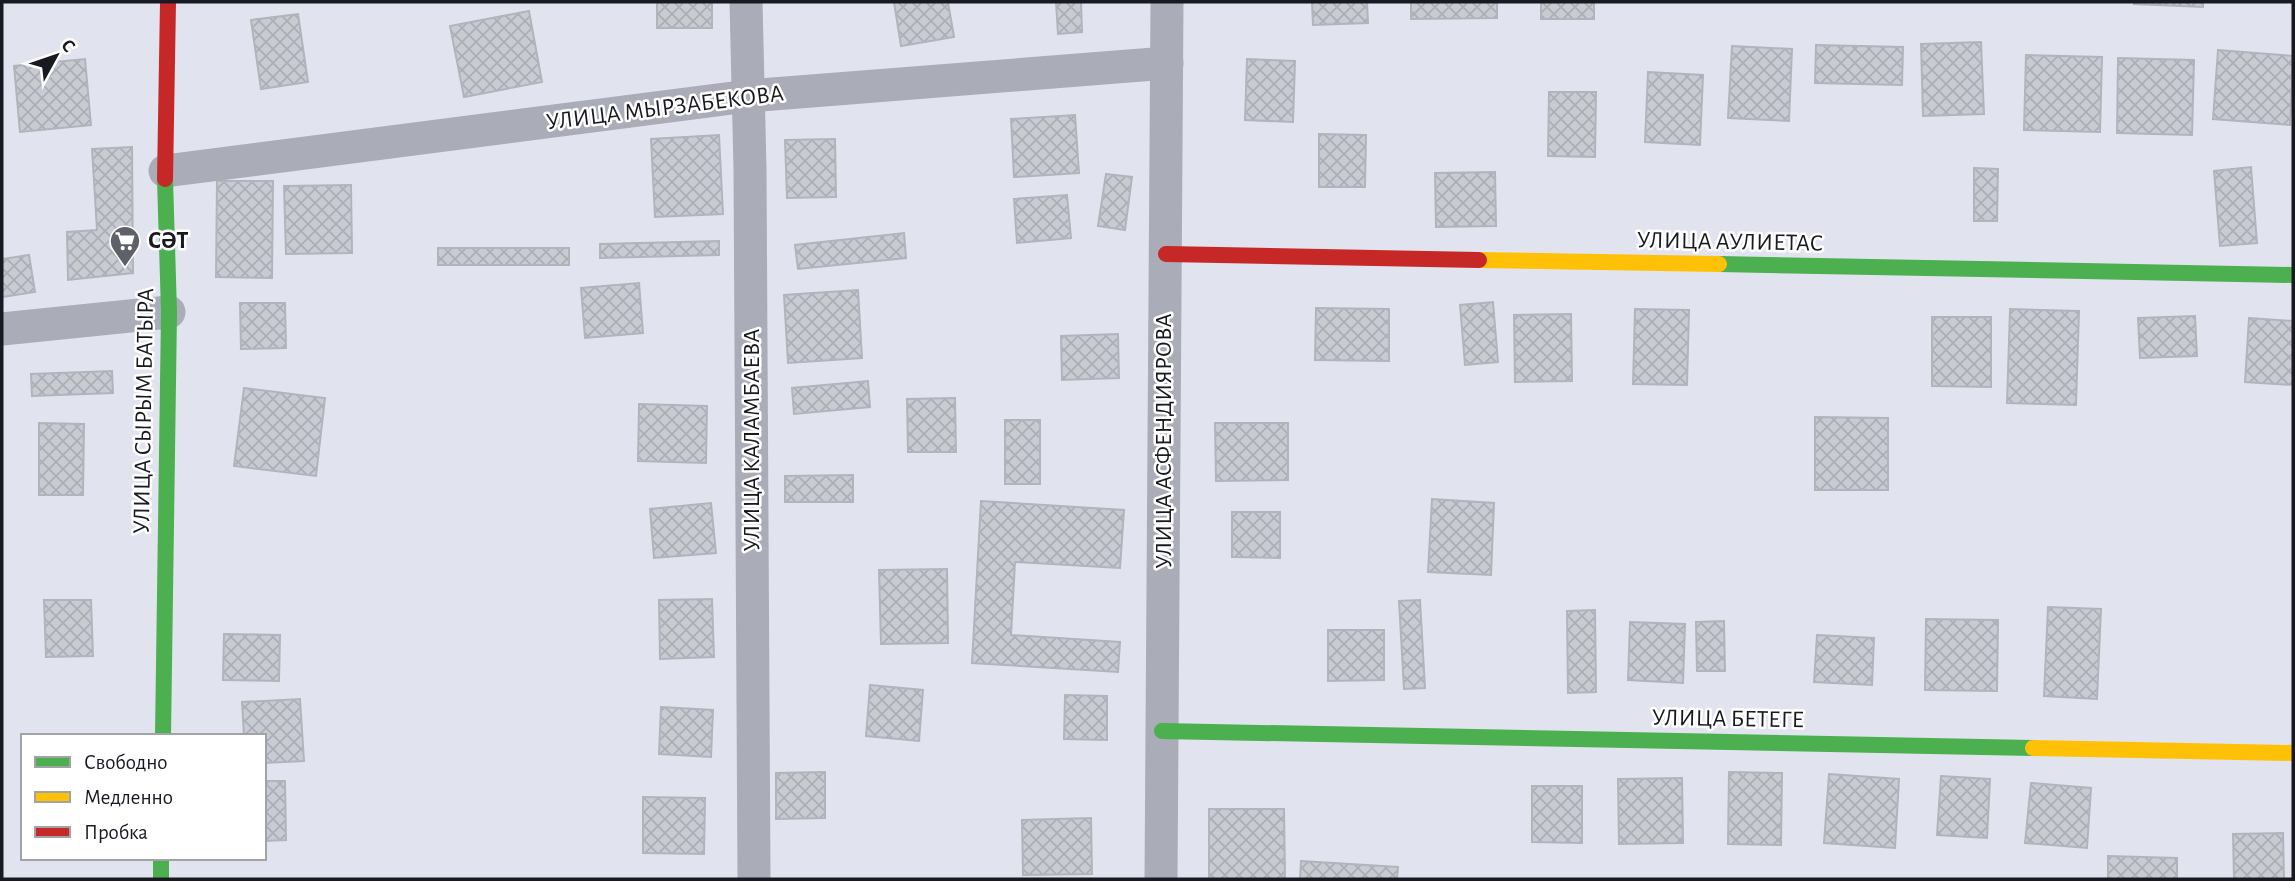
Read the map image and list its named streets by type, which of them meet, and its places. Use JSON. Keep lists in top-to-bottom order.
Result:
{
  "streets": {
    "street": [
      "УЛИЦА МЫРЗАБЕКОВА",
      "УЛИЦА АУЛИЕТАС",
      "УЛИЦА СЫРЫМ БАТЫРА",
      "УЛИЦА КАЛАМБАЕВА",
      "УЛИЦА АСФЕНДИЯРОВА",
      "УЛИЦА БЕТЕГЕ"
    ]
  },
  "crossings": [
    ["УЛИЦА МЫРЗАБЕКОВА", "УЛИЦА СЫРЫМ БАТЫРА"],
    ["УЛИЦА МЫРЗАБЕКОВА", "УЛИЦА КАЛАМБАЕВА"],
    ["УЛИЦА МЫРЗАБЕКОВА", "УЛИЦА АСФЕНДИЯРОВА"],
    ["УЛИЦА АУЛИЕТАС", "УЛИЦА АСФЕНДИЯРОВА"],
    ["УЛИЦА АСФЕНДИЯРОВА", "УЛИЦА БЕТЕГЕ"]
  ],
  "places": {
    "supermarket": ["СƏТ"]
  },
  "legend": ["Свободно", "Медленно", "Пробка"],
  "north": "top right"
}
